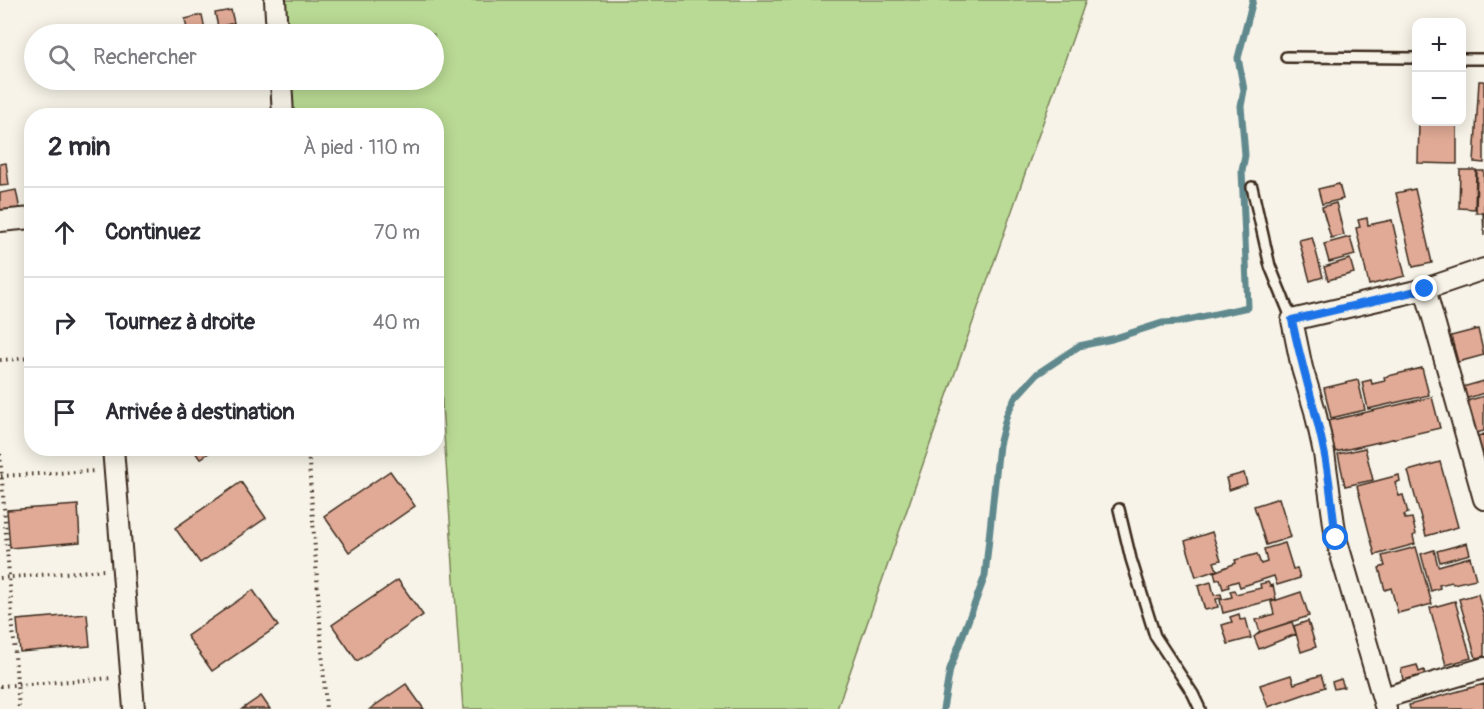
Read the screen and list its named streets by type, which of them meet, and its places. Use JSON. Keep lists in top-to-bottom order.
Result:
{
  "page": {
    "map_buttons": ["+", "−"],
    "search": "Rechercher",
    "heading": ["2 min", "À pied · 110 m"],
    "list": [
      ["Continuez", "70 m"],
      ["Tournez à droite", "40 m"],
      "Arrivée à destination"
    ]
  }
}
